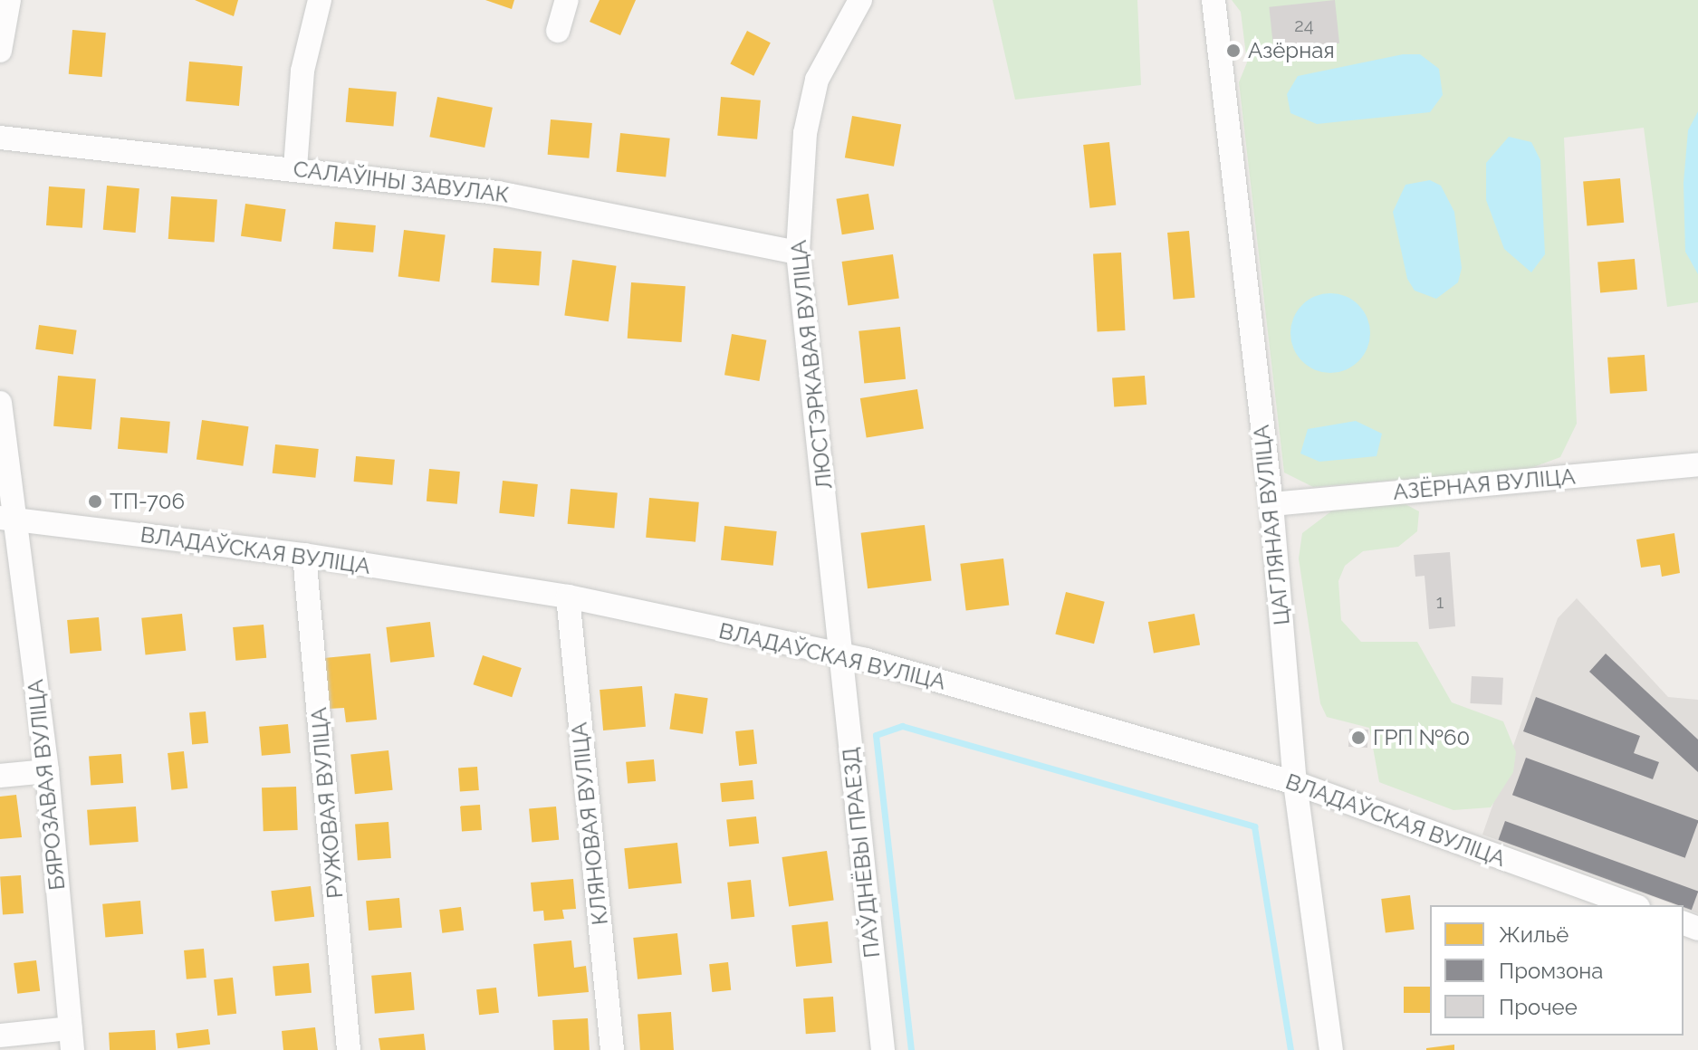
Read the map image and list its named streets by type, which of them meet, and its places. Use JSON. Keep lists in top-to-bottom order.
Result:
{
  "streets": {
    "street": [
      "САЛАЎІНЫ ЗАВУЛАК",
      "ЛЮСТЭРКАВАЯ ВУЛІЦА",
      "АЗЁРНАЯ ВУЛІЦА",
      "ЦАГЛЯНАЯ ВУЛІЦА",
      "ВЛАДАЎСКАЯ ВУЛІЦА",
      "БЯРОЗАВАЯ ВУЛІЦА",
      "РУЖОВАЯ ВУЛІЦА",
      "КЛЯНОВАЯ ВУЛІЦА",
      "ПАЎДНЁВЫ ПРАЕЗД"
    ]
  },
  "crossings": [
    ["САЛАЎІНЫ ЗАВУЛАК", "ЛЮСТЭРКАВАЯ ВУЛІЦА"],
    ["ЛЮСТЭРКАВАЯ ВУЛІЦА", "ВЛАДАЎСКАЯ ВУЛІЦА"],
    ["ЛЮСТЭРКАВАЯ ВУЛІЦА", "ПАЎДНЁВЫ ПРАЕЗД"],
    ["АЗЁРНАЯ ВУЛІЦА", "ЦАГЛЯНАЯ ВУЛІЦА"],
    ["ЦАГЛЯНАЯ ВУЛІЦА", "ВЛАДАЎСКАЯ ВУЛІЦА"],
    ["ВЛАДАЎСКАЯ ВУЛІЦА", "БЯРОЗАВАЯ ВУЛІЦА"],
    ["ВЛАДАЎСКАЯ ВУЛІЦА", "РУЖОВАЯ ВУЛІЦА"],
    ["ВЛАДАЎСКАЯ ВУЛІЦА", "КЛЯНОВАЯ ВУЛІЦА"],
    ["ВЛАДАЎСКАЯ ВУЛІЦА", "ПАЎДНЁВЫ ПРАЕЗД"]
  ],
  "places": ["Азёрная", "ТП-706", "ГРП №60"],
  "house_numbers": ["24", "1"],
  "legend": ["Жильё", "Промзона", "Прочее"]
}
